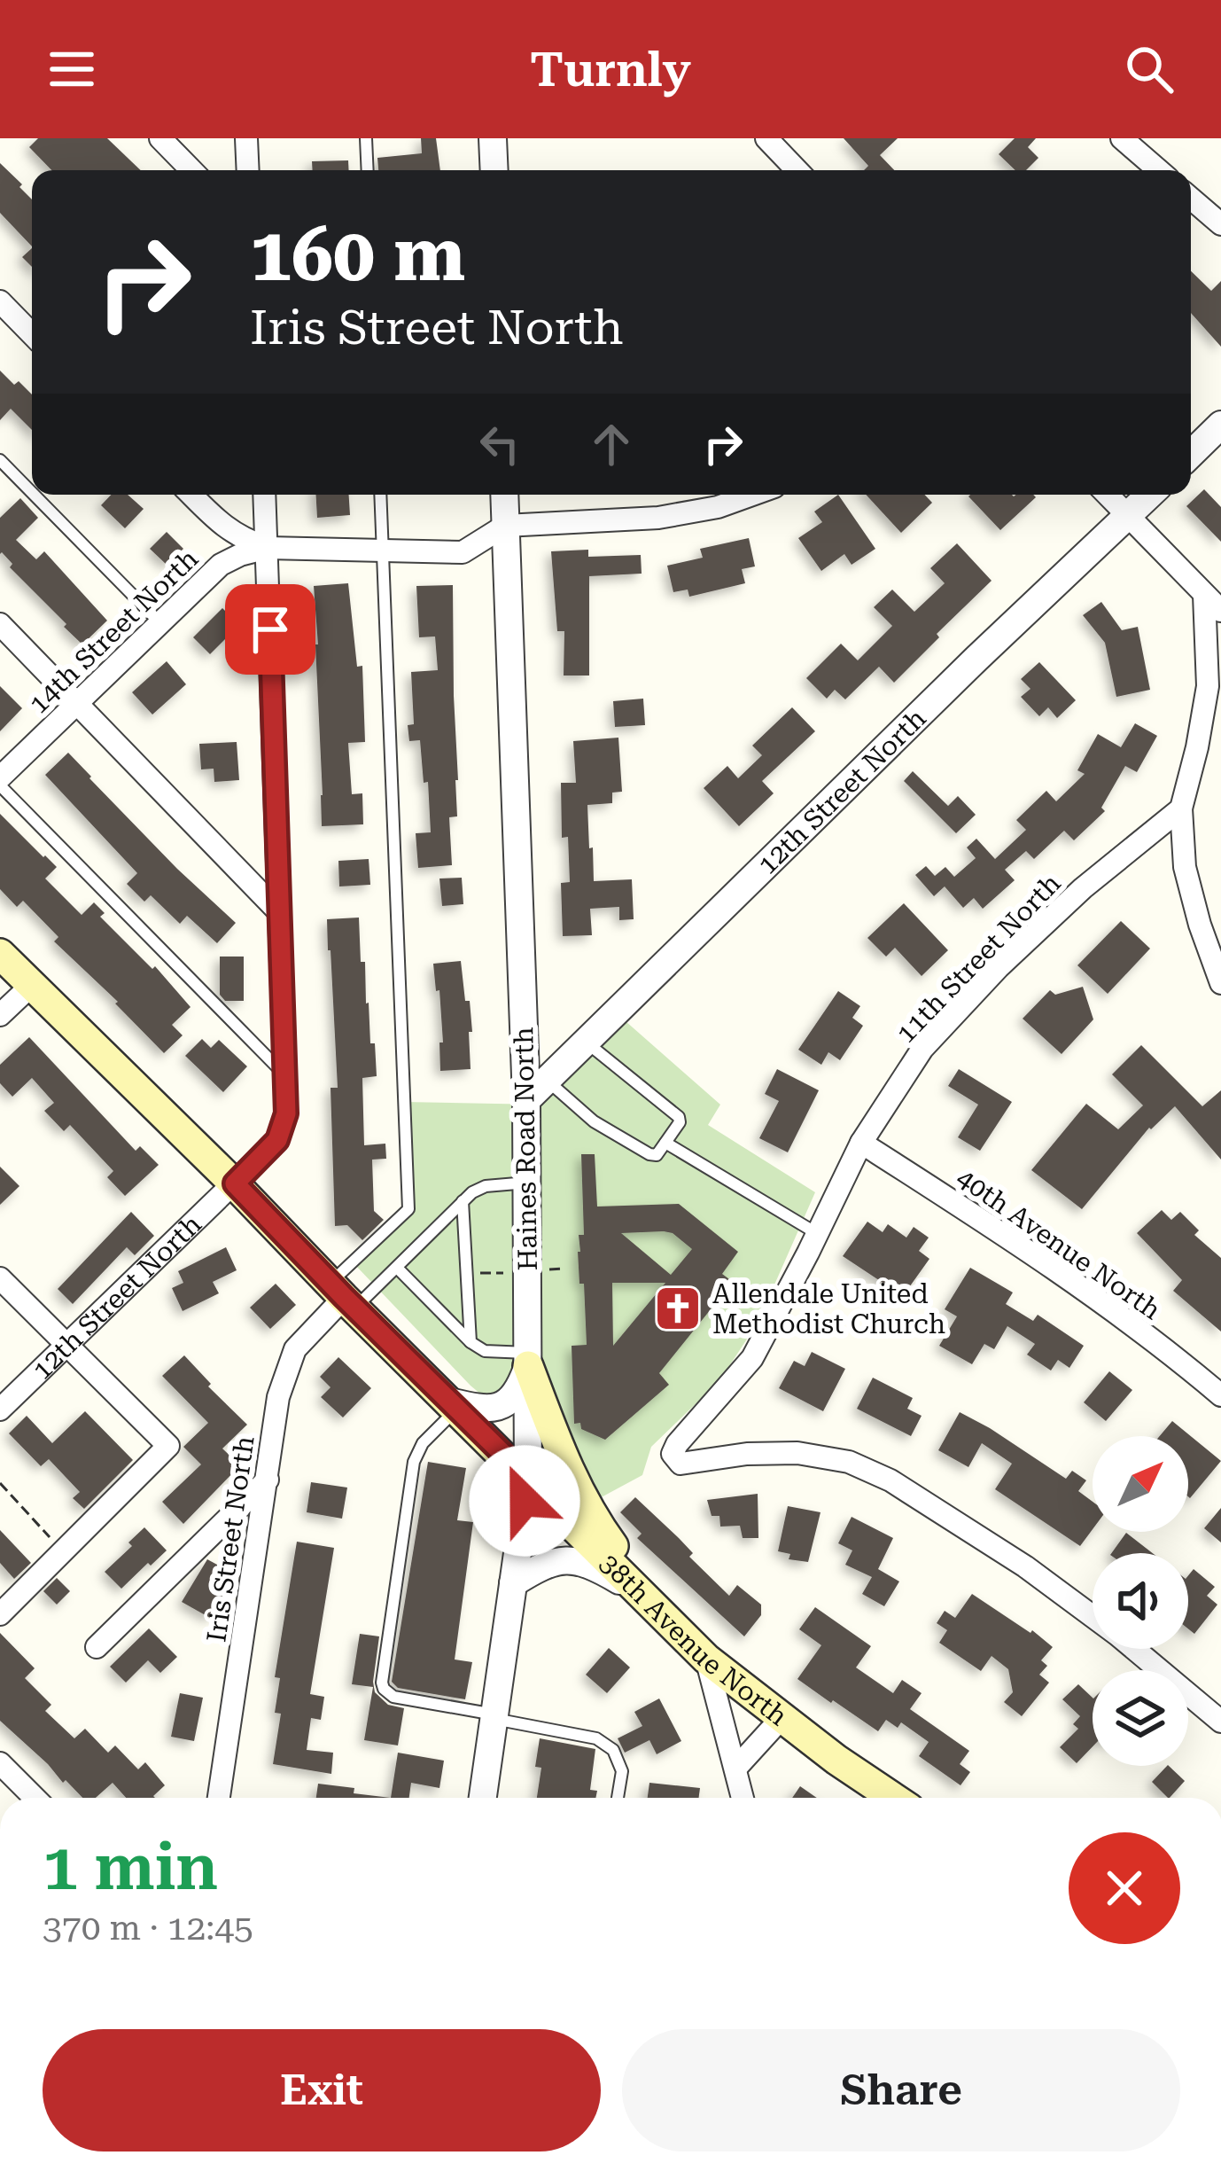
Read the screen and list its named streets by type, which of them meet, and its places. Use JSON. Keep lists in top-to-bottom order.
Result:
{
  "streets": {
    "main road": ["38th Avenue North"],
    "street": [
      "14th Street North",
      "12th Street North",
      "11th Street North",
      "Haines Road North",
      "40th Avenue North",
      "Iris Street North"
    ]
  },
  "crossings": [
    ["14th Street North", "Haines Road North"],
    ["12th Street North", "Haines Road North"],
    ["12th Street North", "38th Avenue North"],
    ["11th Street North", "40th Avenue North"],
    ["Haines Road North", "38th Avenue North"],
    ["Iris Street North", "38th Avenue North"]
  ],
  "places": {
    "church": ["Allendale United Methodist Church"]
  },
  "north": "top right",
  "page": {
    "header": "Turnly",
    "turn": ["160 m", "Iris Street North"],
    "heading": ["1 min", "370 m · 12:45"],
    "buttons": ["Exit", "Share"]
  }
}
